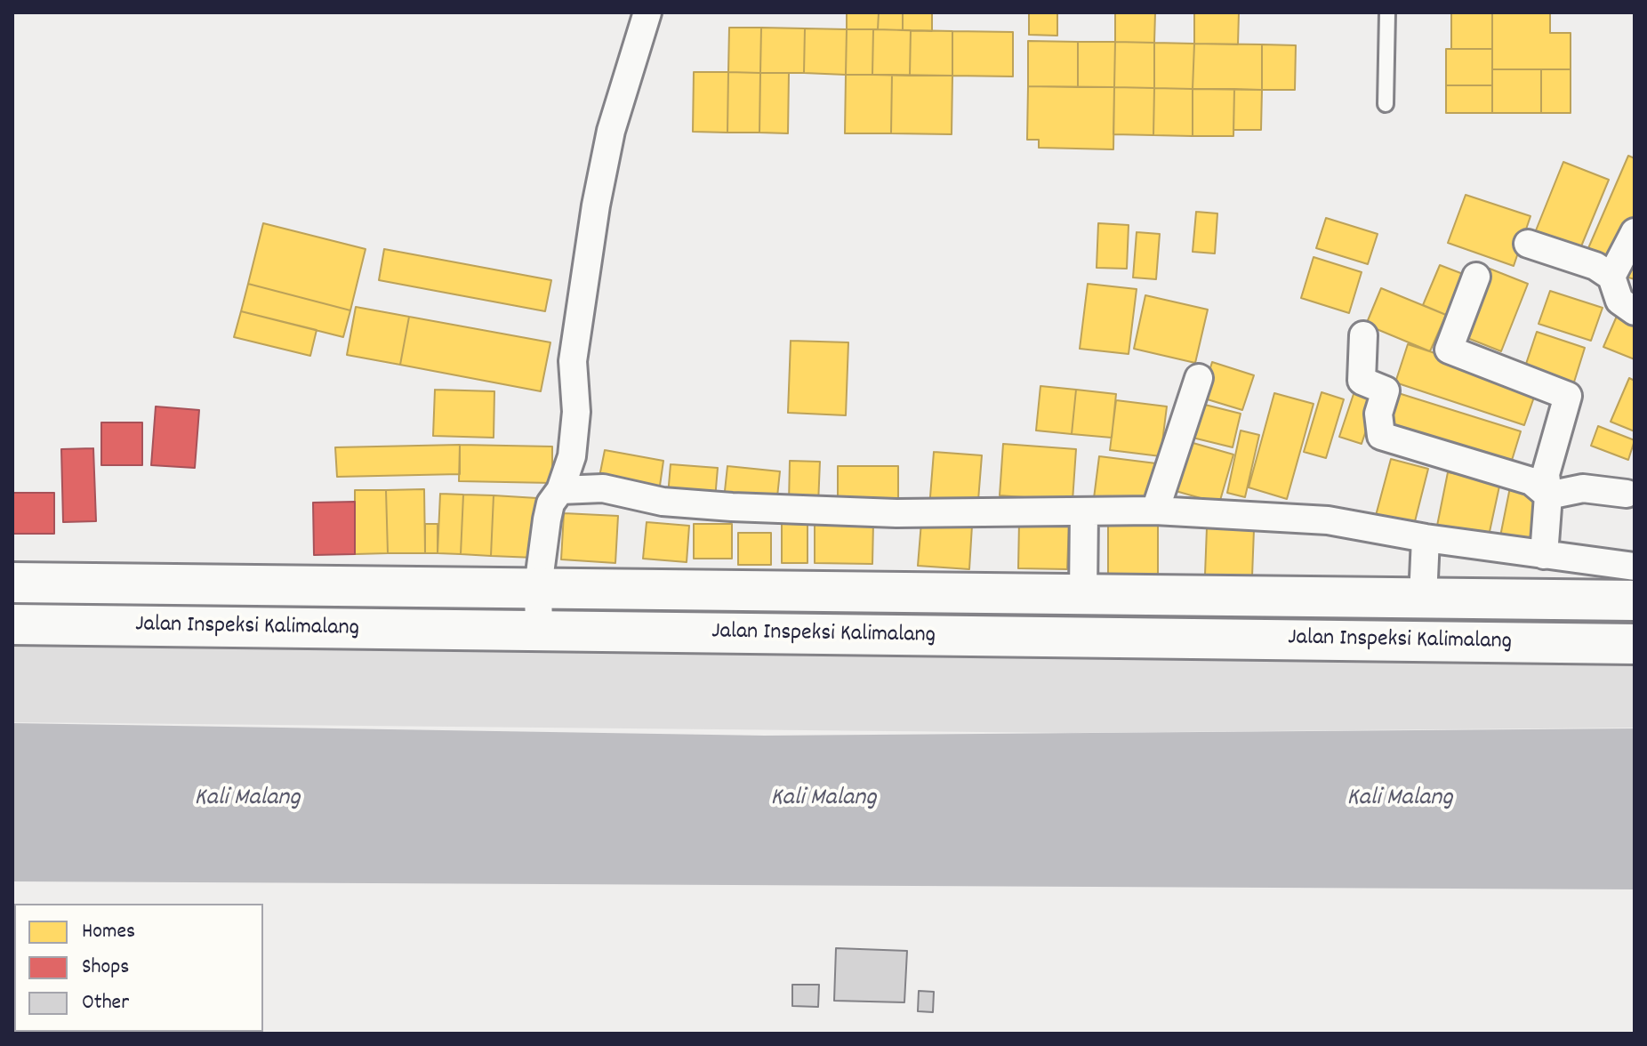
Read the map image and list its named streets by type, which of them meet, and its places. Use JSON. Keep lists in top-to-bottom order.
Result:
{
  "streets": {
    "main road": ["Jalan Inspeksi Kalimalang"]
  },
  "water": ["Kali Malang"],
  "legend": ["Homes", "Shops", "Other"]
}
